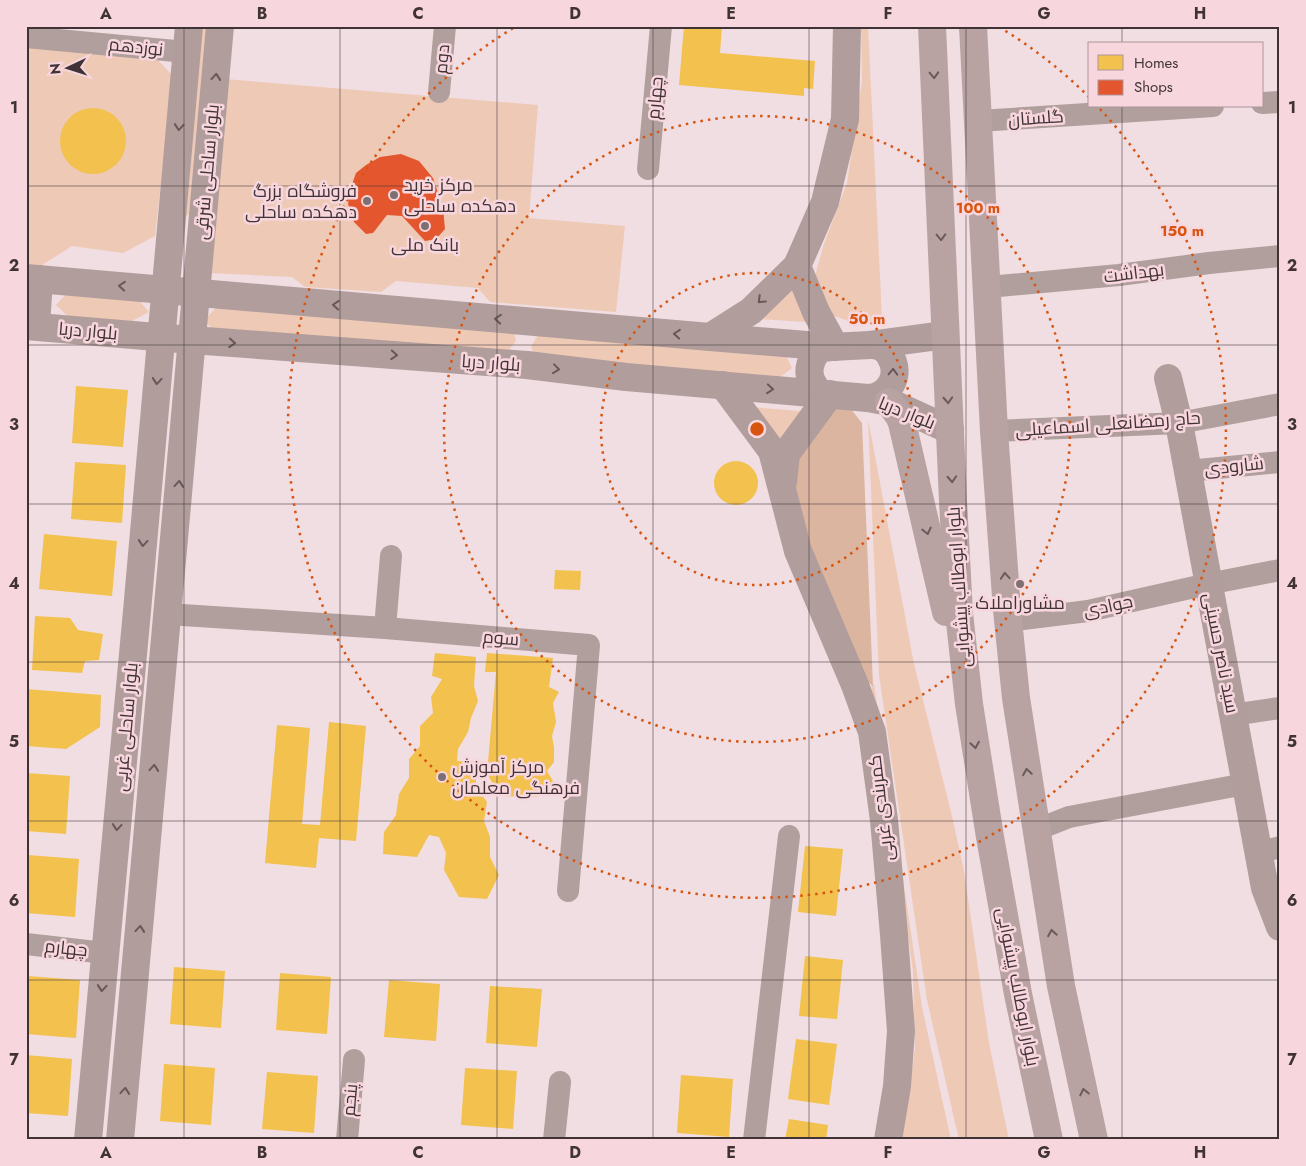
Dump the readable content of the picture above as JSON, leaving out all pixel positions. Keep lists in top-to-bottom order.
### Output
{
  "streets": {
    "highway": ["بلوار ابوطالب پیشوایی"],
    "street": [
      "نوزدهم",
      "دوم",
      "چهارم",
      "گلستان",
      "بلوار ساحلی شرقی",
      "بهداشت",
      "بلوار دریا",
      "حاج رمضانعلی اسماعیلی",
      "شارودی",
      "جوادی",
      "سوم",
      "سید ناصر حسینی",
      "بلوار ساحلی غربی",
      "کمربندی غربی",
      "پنجم"
    ]
  },
  "crossings": [
    ["نوزدهم", "بلوار ساحلی شرقی"],
    ["چهارم", "بلوار ساحلی غربی"],
    ["بلوار ساحلی شرقی", "بلوار دریا"],
    ["بلوار ساحلی شرقی", "بلوار ساحلی غربی"],
    ["بلوار دریا", "بلوار ابوطالب پیشوایی"],
    ["بلوار دریا", "بلوار ساحلی غربی"],
    ["بلوار دریا", "کمربندی غربی"],
    ["حاج رمضانعلی اسماعیلی", "سید ناصر حسینی"],
    ["شارودی", "سید ناصر حسینی"],
    ["جوادی", "سید ناصر حسینی"],
    ["سوم", "بلوار ساحلی غربی"]
  ],
  "places": [
    "مرکز خرید دهکده ساحلی",
    "فروشگاه بزرگ دهکده ساحلی",
    "بانک ملی",
    "مشاوراملاک",
    "مرکز آموزش فرهنگی معلمان"
  ],
  "legend": ["Homes", "Shops"],
  "north": "left",
  "grid": {
    "columns": [
      "A",
      "B",
      "C",
      "D",
      "E",
      "F",
      "G",
      "H"
    ],
    "rows": [
      "1",
      "2",
      "3",
      "4",
      "5",
      "6",
      "7"
    ]
  },
  "rings": ["100 m", "150 m", "50 m"]
}
